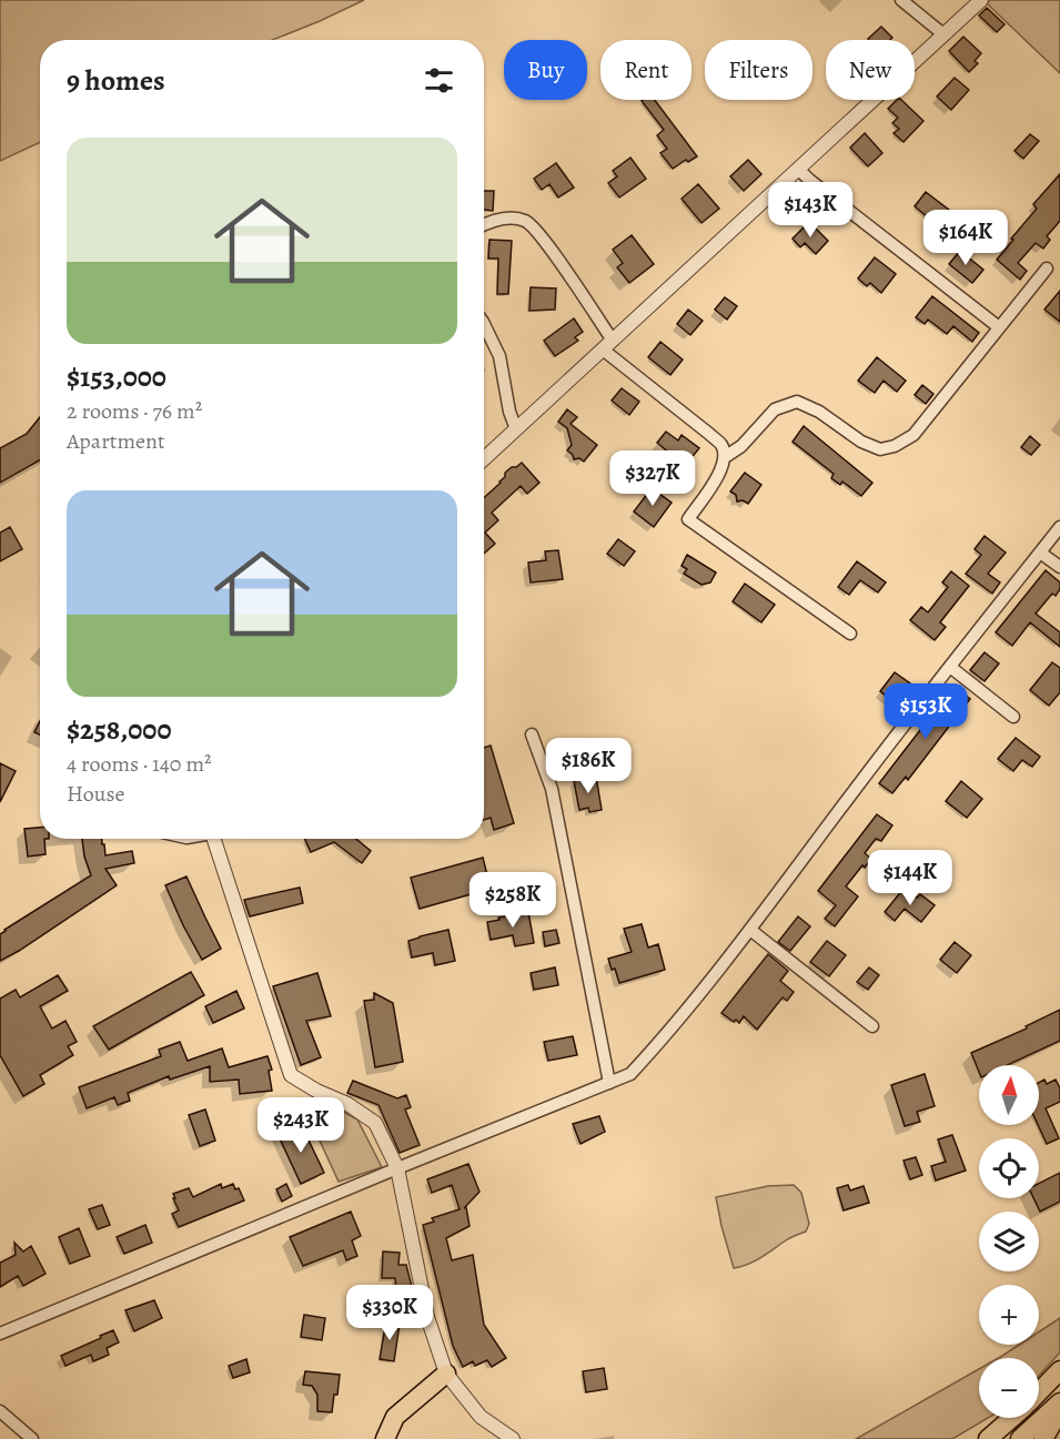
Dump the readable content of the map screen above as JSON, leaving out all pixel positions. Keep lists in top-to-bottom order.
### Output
{
  "north": "top",
  "page": {
    "chip": [
      "Buy",
      "Rent",
      "Filters",
      "New"
    ],
    "heading": "9 homes",
    "list": [
      {
        "name": "$153,000",
        "note": "2 rooms · 76 m² · Apartment"
      },
      {
        "name": "$258,000",
        "note": "4 rooms · 140 m² · House"
      }
    ],
    "price": [
      "$143K",
      "$164K",
      "$327K",
      "$153K",
      "$186K",
      "$144K",
      "$258K",
      "$243K",
      "$330K"
    ],
    "map_buttons": ["+", "−"]
  }
}
